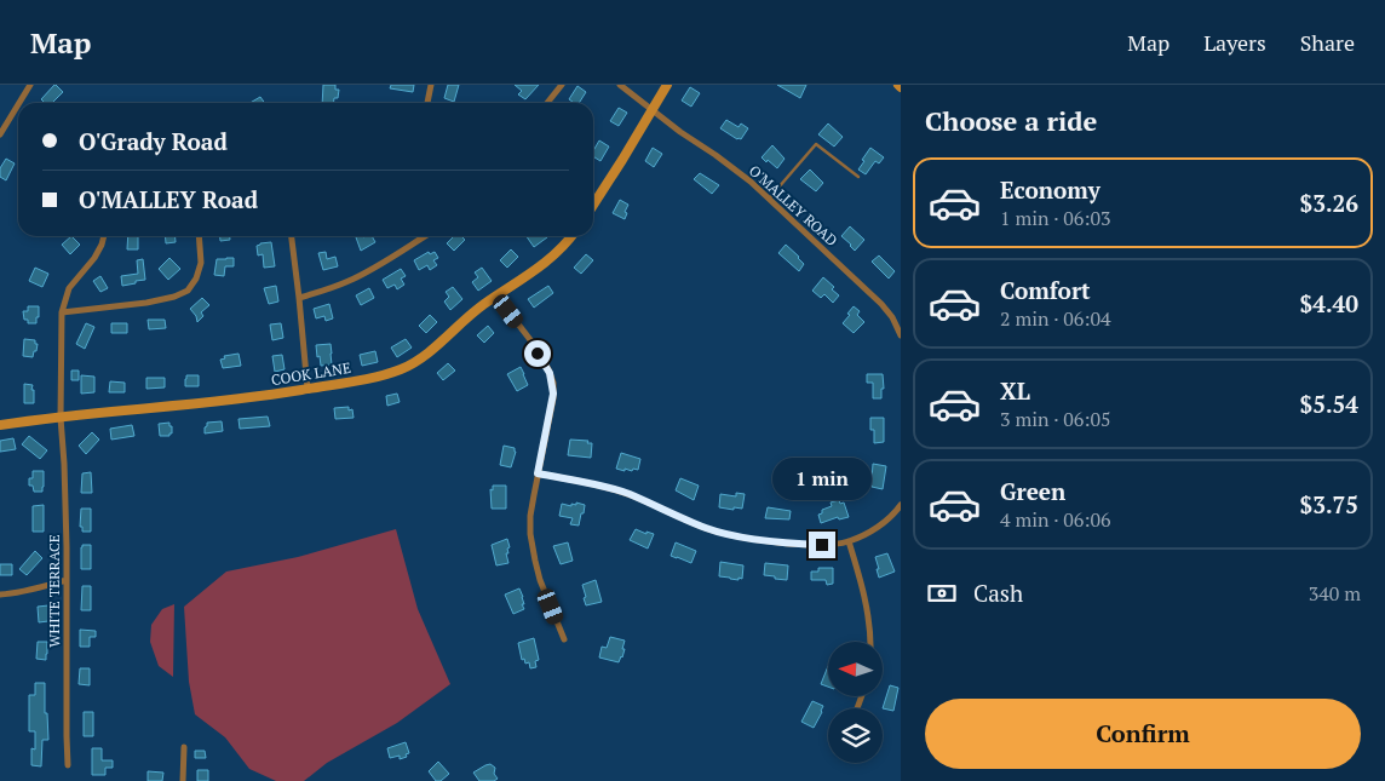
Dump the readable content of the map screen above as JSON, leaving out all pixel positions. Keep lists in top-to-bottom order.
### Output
{
  "streets": {
    "street": ["O'MALLEY ROAD", "COOK LANE", "WHITE TERRACE"]
  },
  "crossings": [
    ["COOK LANE", "WHITE TERRACE"]
  ],
  "north": "left",
  "page": {
    "header": "Map",
    "nav": ["Map", "Layers", "Share"],
    "heading": "Choose a ride",
    "banner": ["O'Grady Road", "O'MALLEY Road"],
    "list": [
      {
        "name": "Economy",
        "note": "1 min · 06:03",
        "value": "$3.26"
      },
      {
        "name": "Comfort",
        "note": "2 min · 06:04",
        "value": "$4.40"
      },
      {
        "name": "XL",
        "note": "3 min · 06:05",
        "value": "$5.54"
      },
      {
        "name": "Green",
        "note": "4 min · 06:06",
        "value": "$3.75"
      }
    ],
    "bubble": "1 min",
    "pay": ["Cash", "340 m"],
    "buttons": "Confirm"
  }
}
